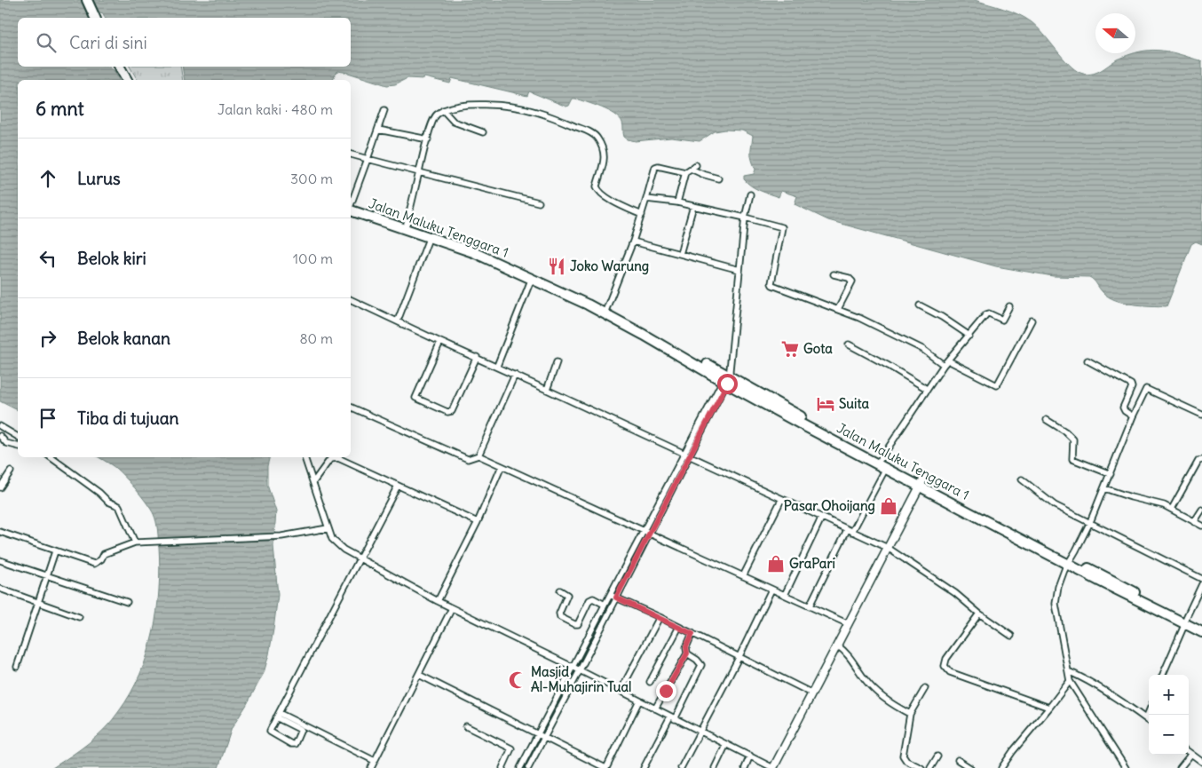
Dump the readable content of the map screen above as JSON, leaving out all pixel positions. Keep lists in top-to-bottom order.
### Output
{
  "streets": {
    "highway": ["Jalan Maluku Tenggara 1"]
  },
  "places": {
    "restaurant": ["Joko Warung"],
    "supermarket": ["Gota"],
    "hotel": ["Suita"],
    "shop": ["Pasar Ohoijang", "GraPari"],
    "mosque": ["Masjid Al-Muhajirin Tual"]
  },
  "north": "left",
  "page": {
    "search": "Cari di sini",
    "heading": ["6 mnt", "Jalan kaki · 480 m"],
    "list": [
      ["Lurus", "300 m"],
      ["Belok kiri", "100 m"],
      ["Belok kanan", "80 m"],
      "Tiba di tujuan"
    ],
    "map_buttons": ["+", "−"]
  }
}
